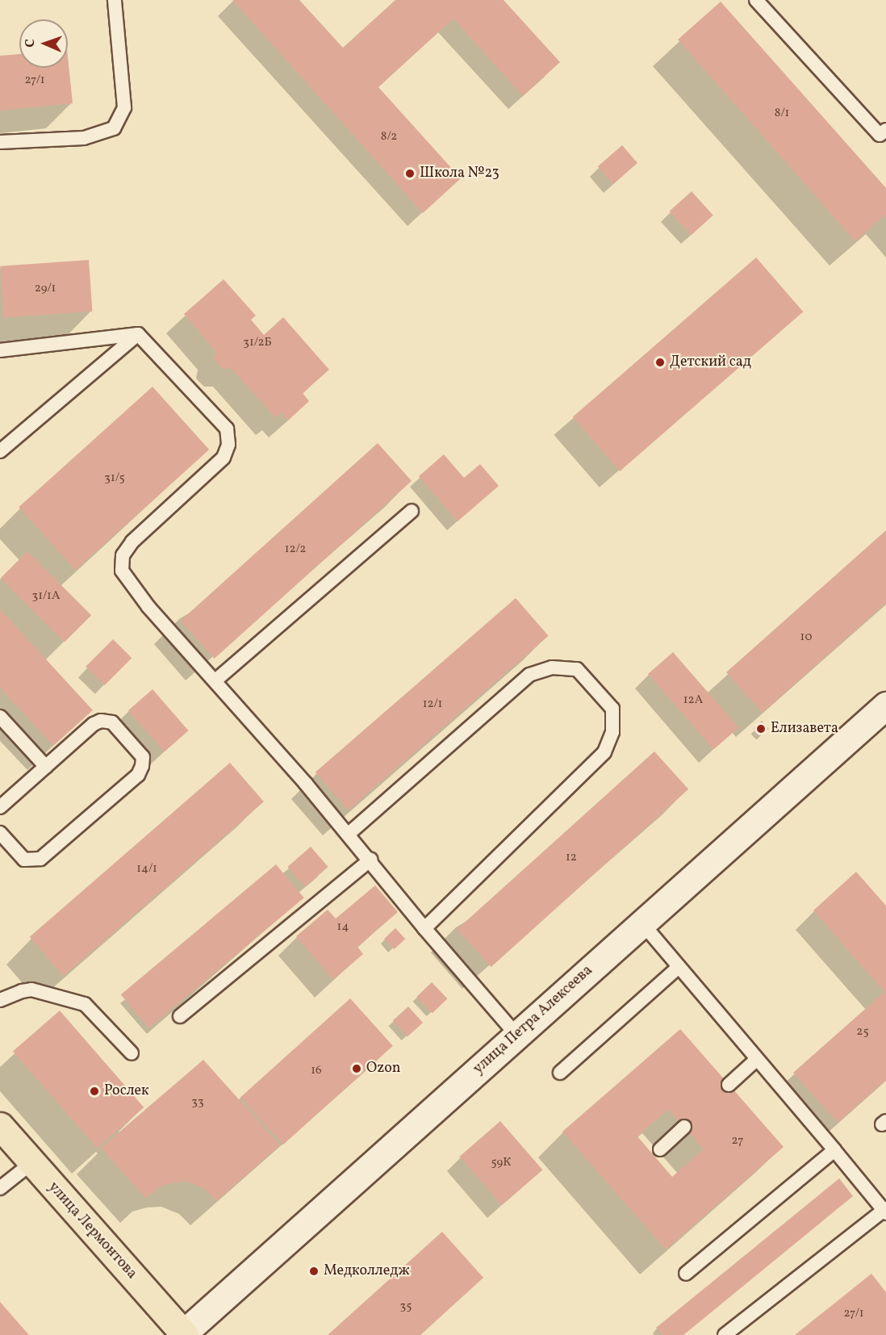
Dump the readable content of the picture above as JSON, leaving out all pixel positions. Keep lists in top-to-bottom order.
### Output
{
  "streets": {
    "main road": ["улица Петра Алексеева", "улица Лермонтова"]
  },
  "crossings": [
    ["улица Петра Алексеева", "улица Лермонтова"]
  ],
  "places": [
    "Школа №23",
    "Детский сад",
    "Елизавета",
    "Ozon",
    "Рослек",
    "Медколледж"
  ],
  "house_numbers": [
    "27/1",
    "8/1",
    "8/2",
    "29/1",
    "31/2Б",
    "31/5",
    "12/2",
    "31/1А",
    "10",
    "12А",
    "12/1",
    "12",
    "14/1",
    "14",
    "25",
    "16",
    "33",
    "27",
    "59К",
    "35",
    "27/1"
  ],
  "north": "left"
}
